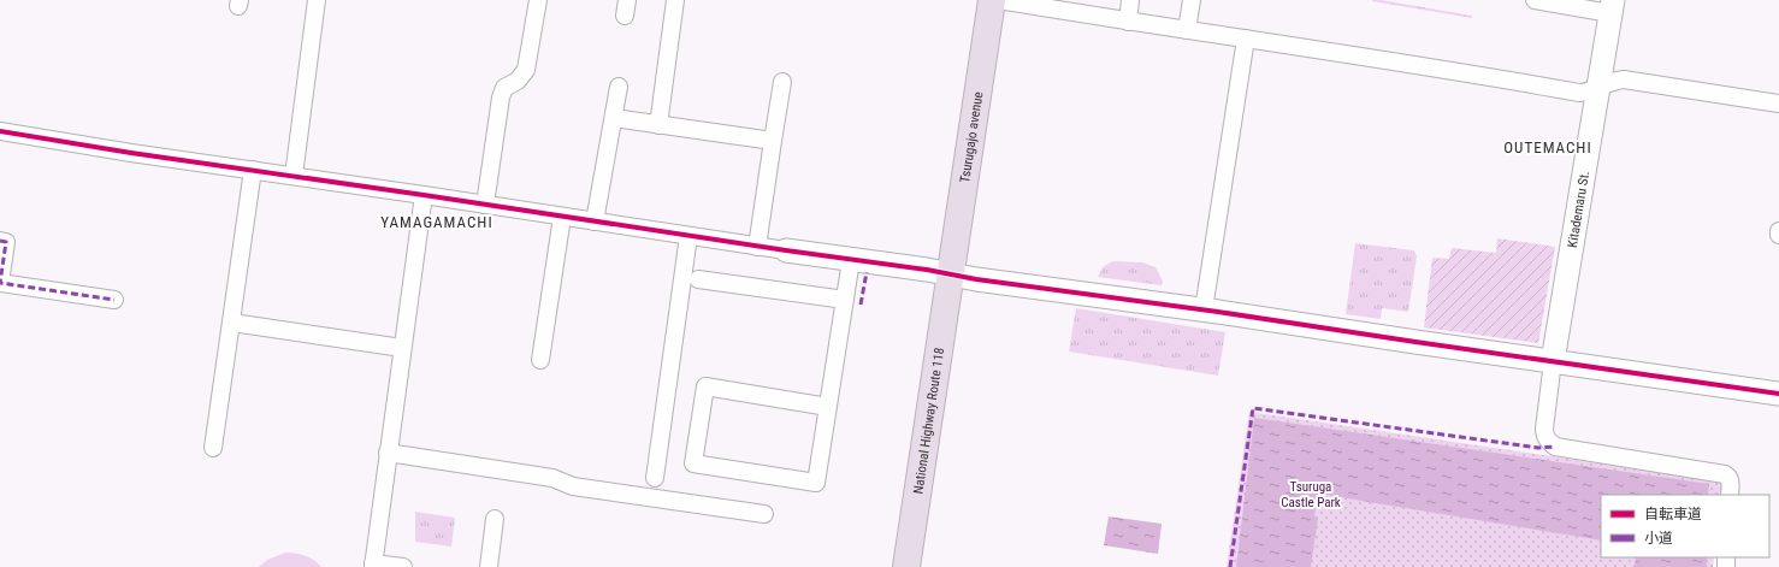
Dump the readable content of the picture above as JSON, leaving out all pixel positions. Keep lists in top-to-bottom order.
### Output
{
  "streets": {
    "highway": ["Tsurugajo avenue", "National Highway Route 118"],
    "street": ["Kitademaru St."]
  },
  "crossings": [
    ["Tsurugajo avenue", "National Highway Route 118"]
  ],
  "districts": ["OUTEMACHI", "YAMAGAMACHI"],
  "parks": ["Tsuruga Castle Park"],
  "legend": ["自転車道", "小道"]
}
